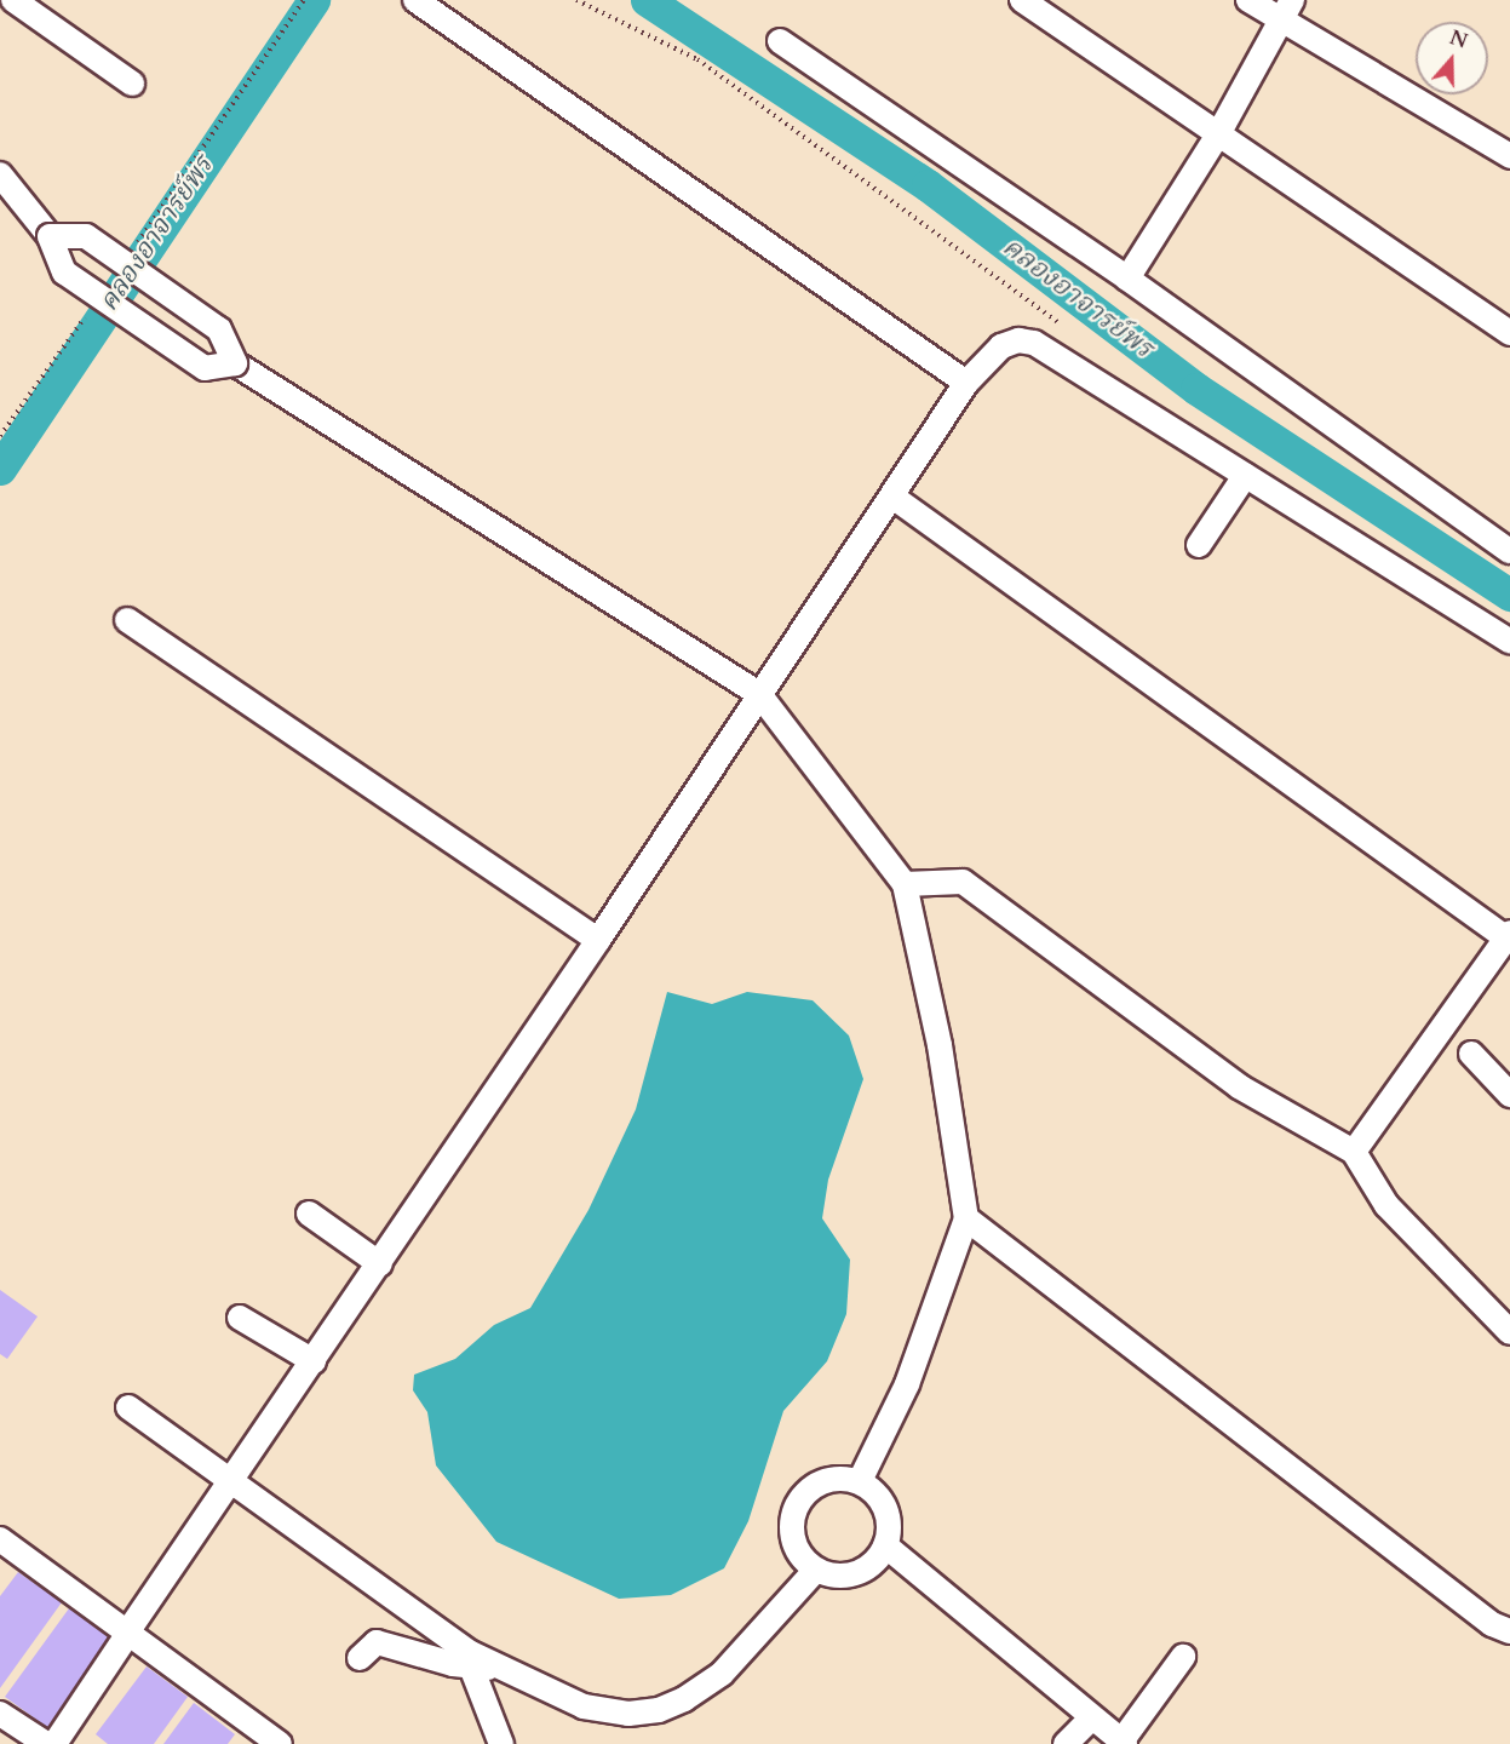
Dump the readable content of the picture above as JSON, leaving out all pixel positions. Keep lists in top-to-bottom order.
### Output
{
  "water": ["คลองอาจารย์พร"],
  "north": "top"
}
